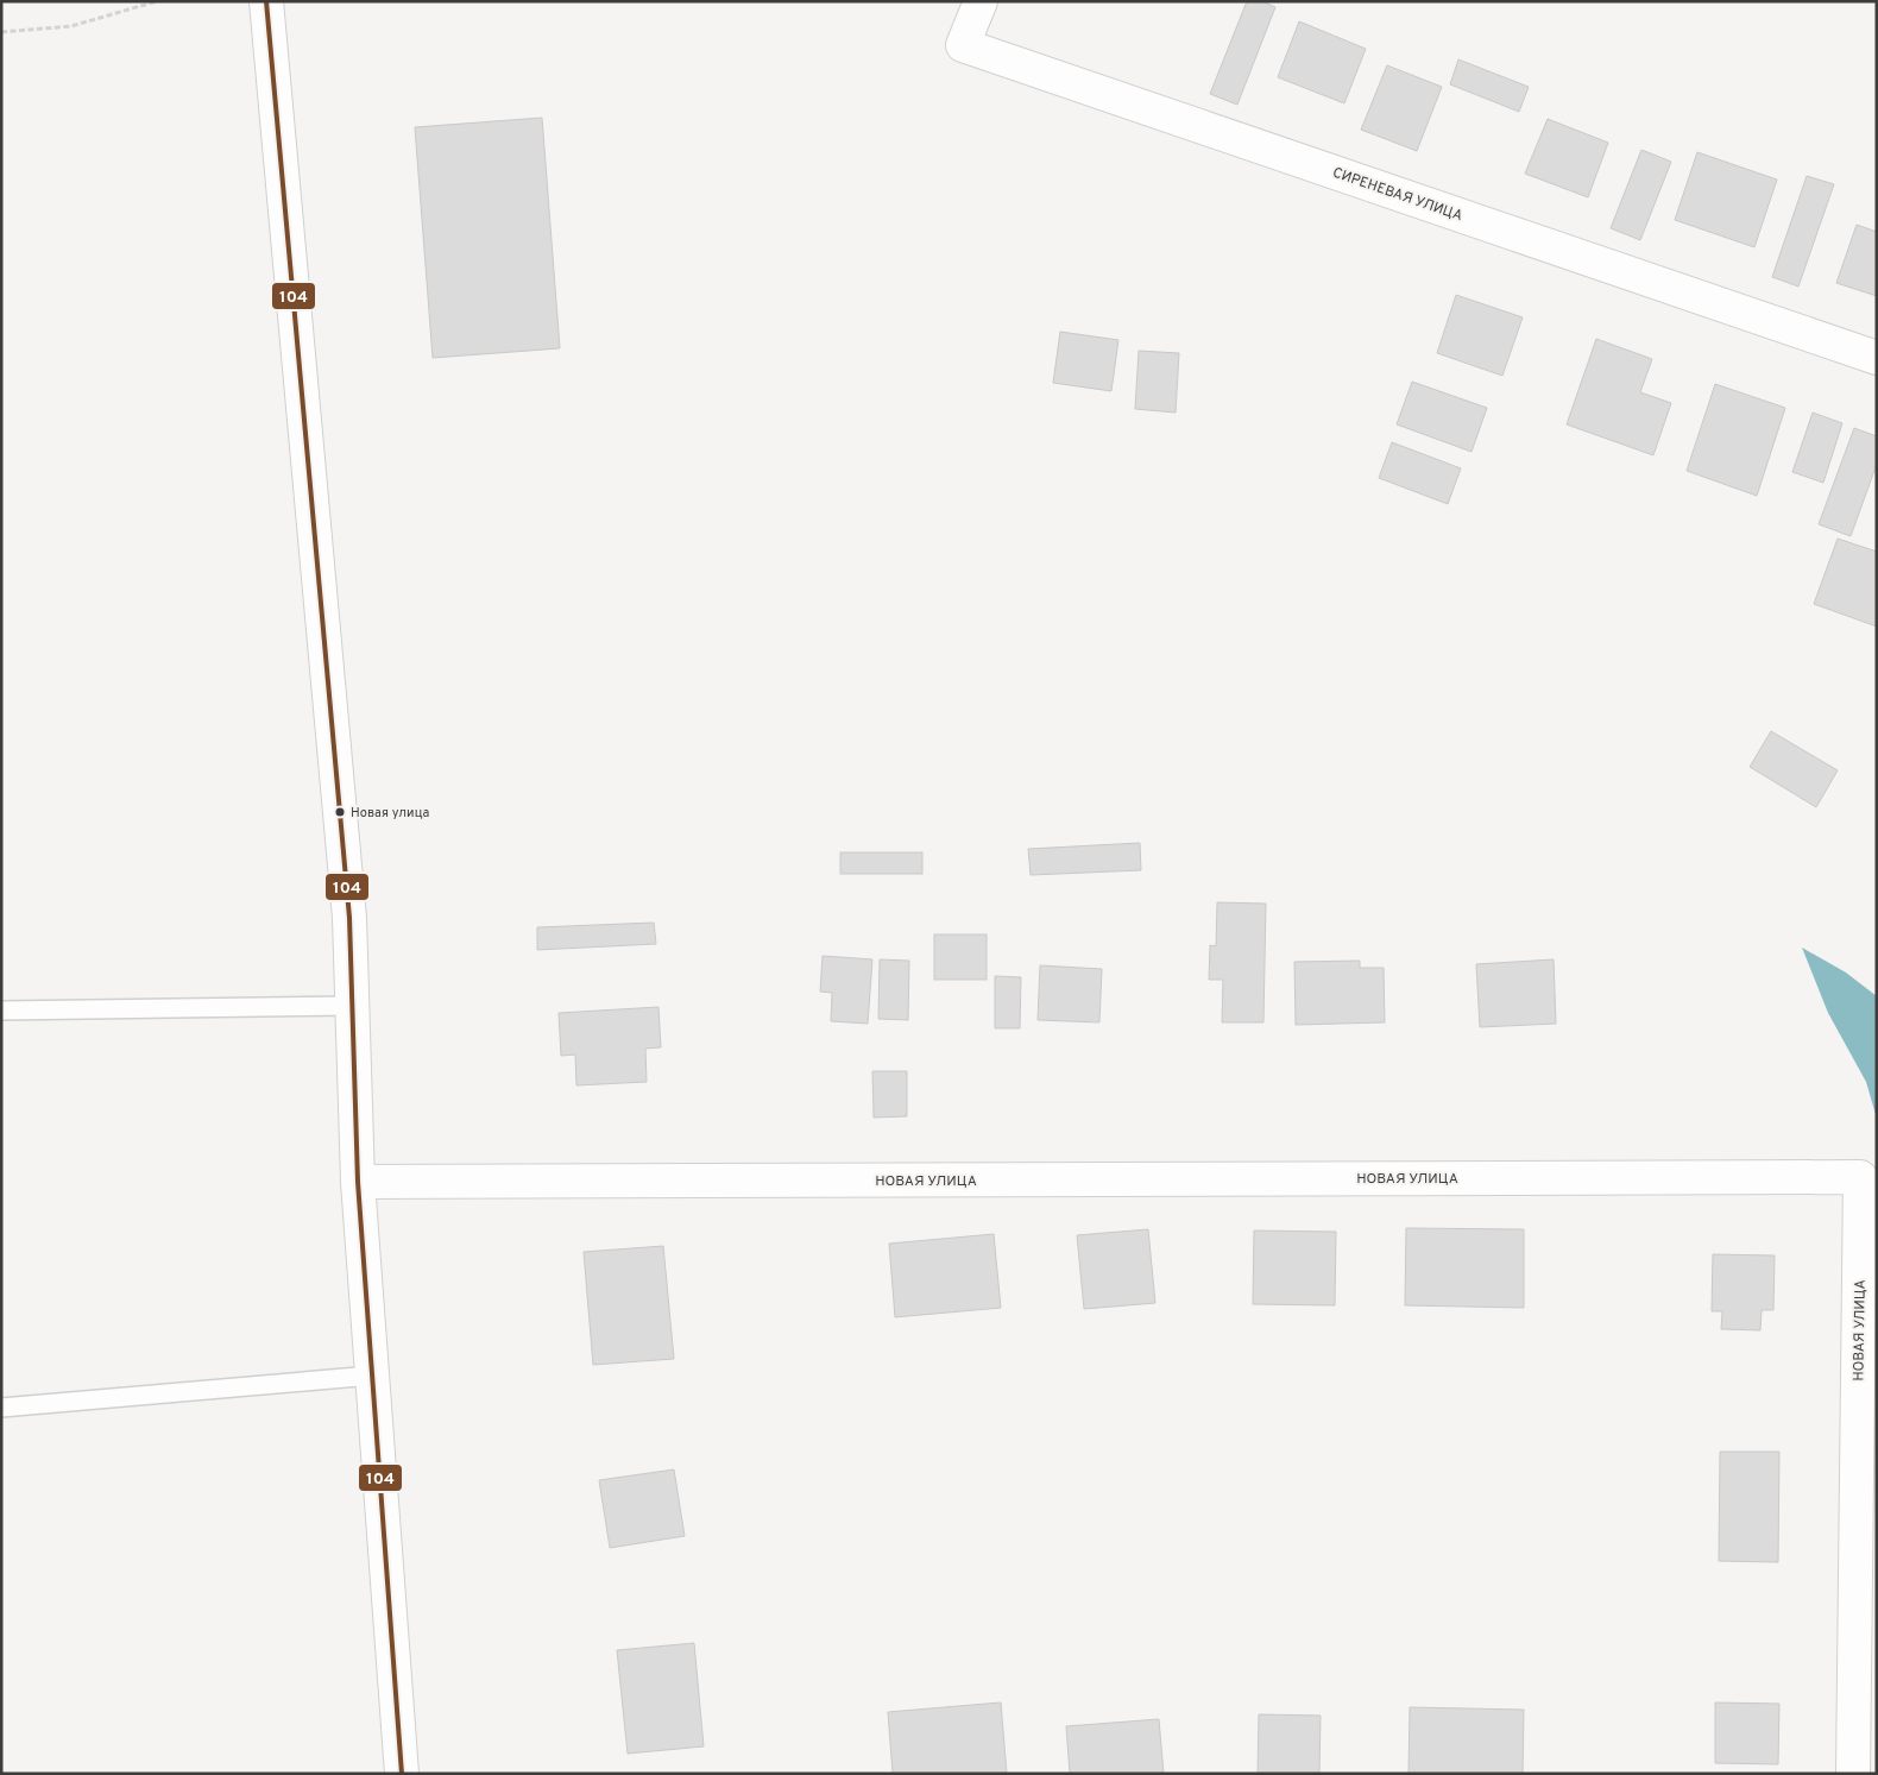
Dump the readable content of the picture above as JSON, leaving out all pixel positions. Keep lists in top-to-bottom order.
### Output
{
  "streets": {
    "street": ["СИРЕНЕВАЯ УЛИЦА", "НОВАЯ УЛИЦА"]
  },
  "places": ["Новая улица"],
  "lines": ["transit line 104"]
}
